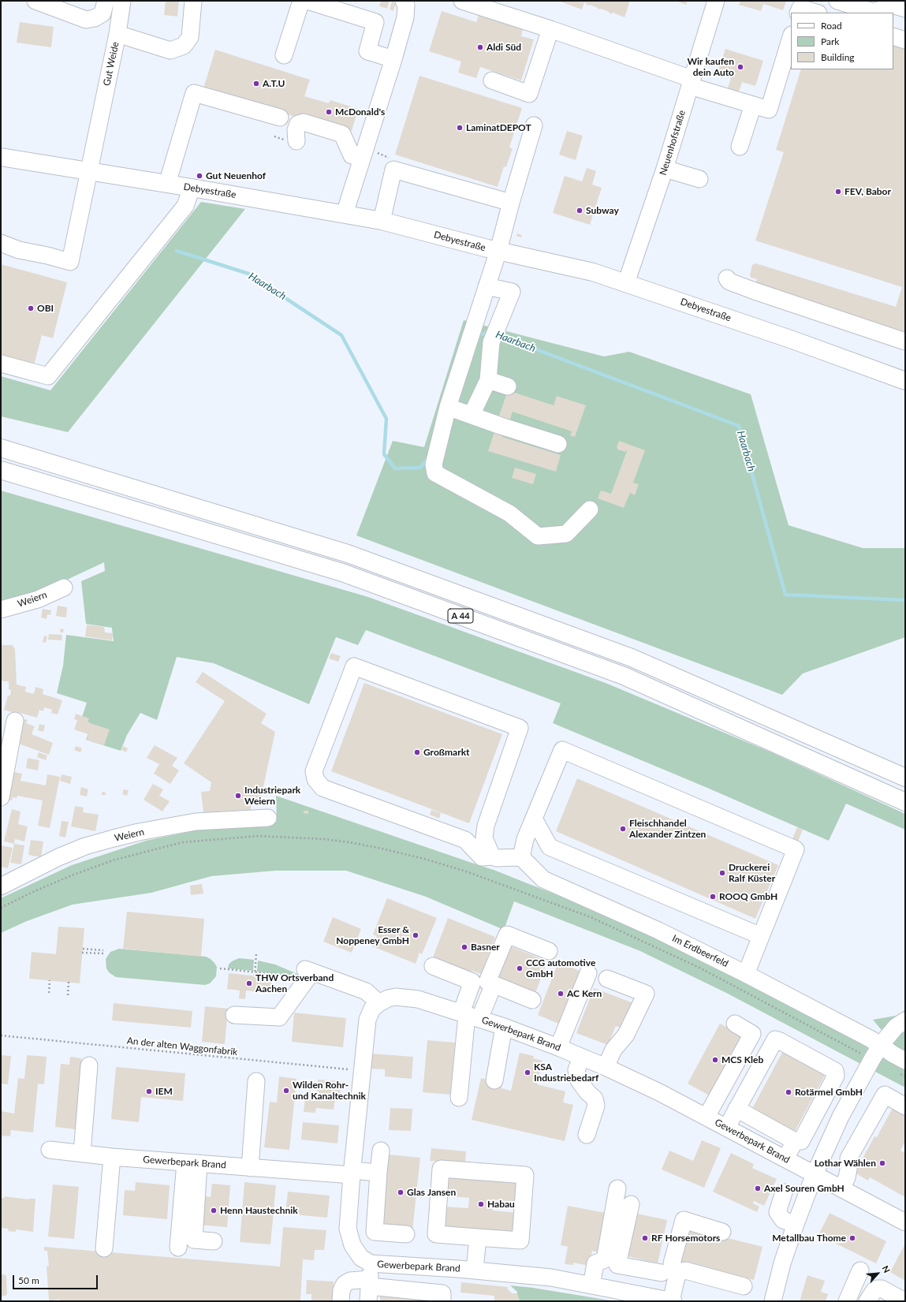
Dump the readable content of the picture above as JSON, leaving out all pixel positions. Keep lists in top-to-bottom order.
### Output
{
  "streets": {
    "main road": ["Debyestraße", "A 44"],
    "street": [
      "Gut Weide",
      "Neuenhofstraße",
      "Weiern",
      "Im Erdbeerfeld",
      "Gewerbepark Brand"
    ],
    "path": ["An der alten Waggonfabrik"]
  },
  "crossings": [
    ["Gut Weide", "Debyestraße"],
    ["Neuenhofstraße", "Debyestraße"],
    ["Gewerbepark Brand", "An der alten Waggonfabrik"]
  ],
  "water": ["Haarbach"],
  "places": [
    "Aldi Süd",
    "Wir kaufen dein Auto",
    "A.T.U",
    "McDonald's",
    "LaminatDEPOT",
    "Gut Neuenhof",
    "FEV, Babor",
    "Subway",
    "OBI",
    "Großmarkt",
    "Industriepark Weiern",
    "Fleischhandel Alexander Zintzen",
    "Druckerei Ralf Küster",
    "ROOQ GmbH",
    "Esser & Noppeney GmbH",
    "Basner",
    "CCG automotive GmbH",
    "THW Ortsverband Aachen",
    "AC Kern",
    "MCS Kleb",
    "KSA Industriebedarf",
    "Wilden Rohr- und Kanaltechnik",
    "IEM",
    "Rotärmel GmbH",
    "Lothar Wählen",
    "Axel Souren GmbH",
    "Glas Jansen",
    "Habau",
    "Henn Haustechnik",
    "RF Horsemotors",
    "Metallbau Thome"
  ],
  "legend": ["Road", "Park", "Building"],
  "scale_bar": "50 m",
  "north": "top right"
}
